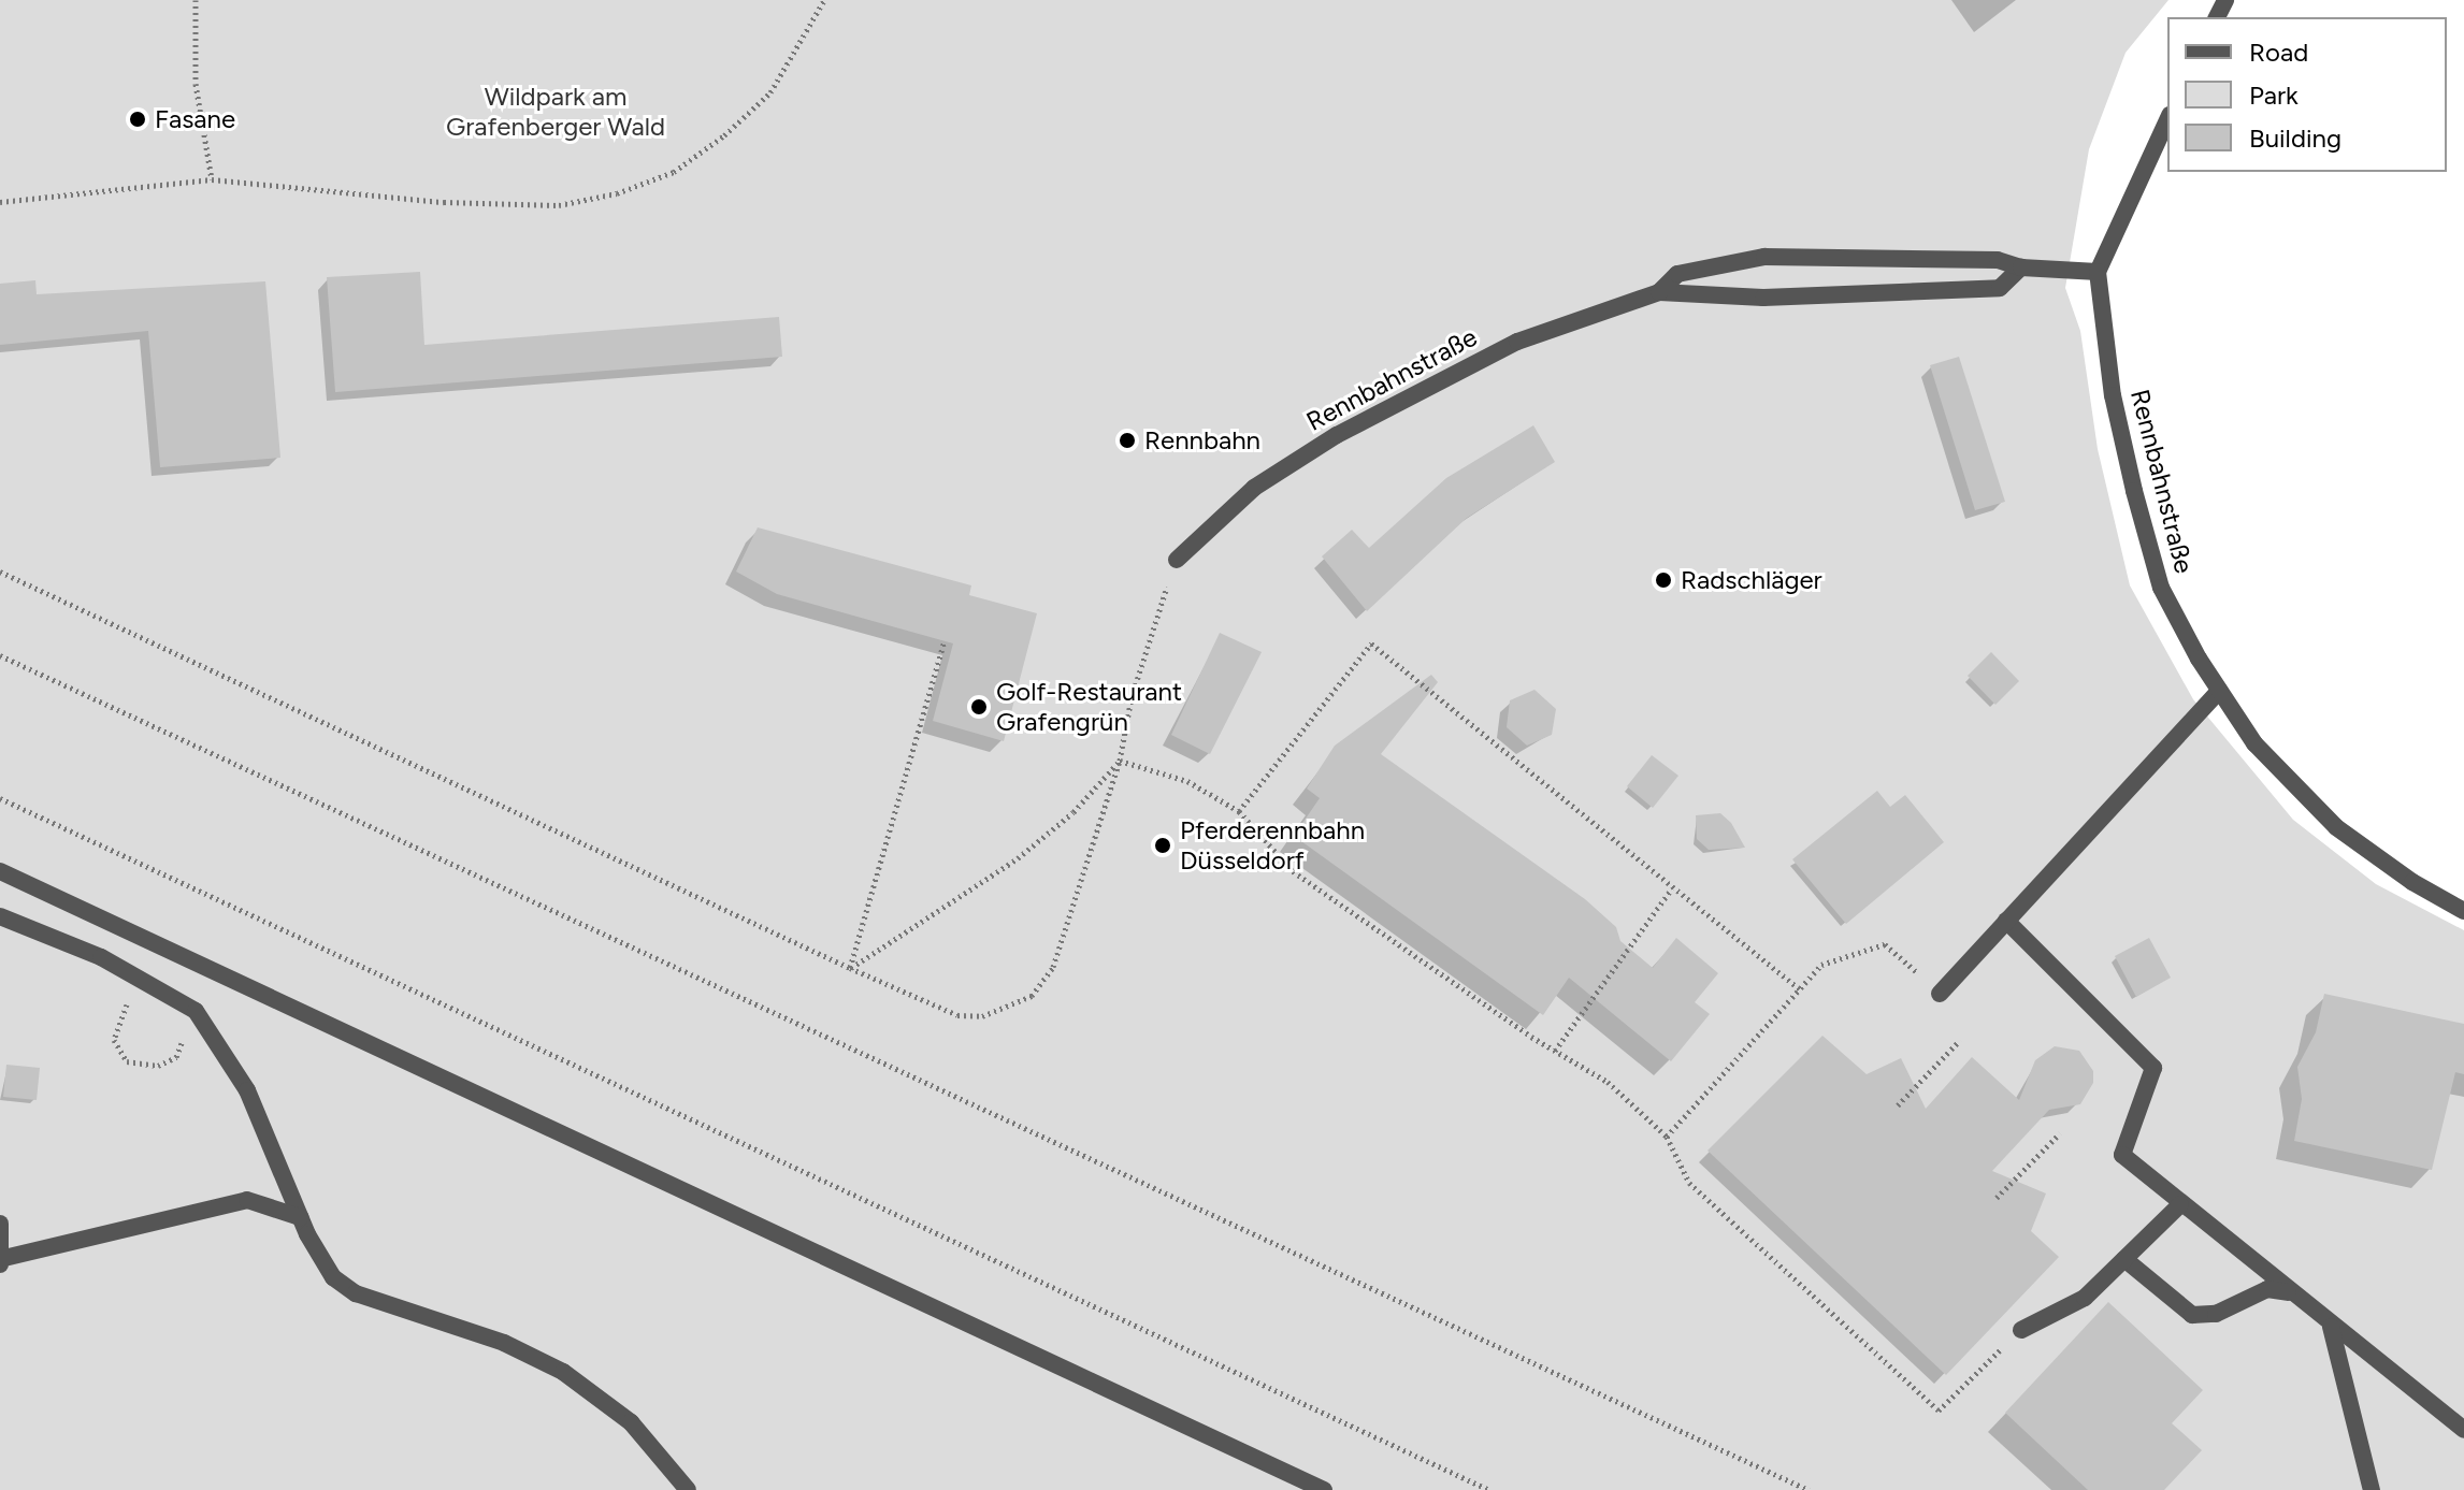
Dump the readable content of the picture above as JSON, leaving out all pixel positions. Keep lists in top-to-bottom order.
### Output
{
  "streets": {
    "street": ["Rennbahnstraße"]
  },
  "parks": ["Wildpark am Grafenberger Wald"],
  "places": [
    "Fasane",
    "Rennbahn",
    "Radschläger",
    "Golf-Restaurant Grafengrün",
    "Pferderennbahn Düsseldorf"
  ],
  "legend": ["Road", "Park", "Building"]
}
